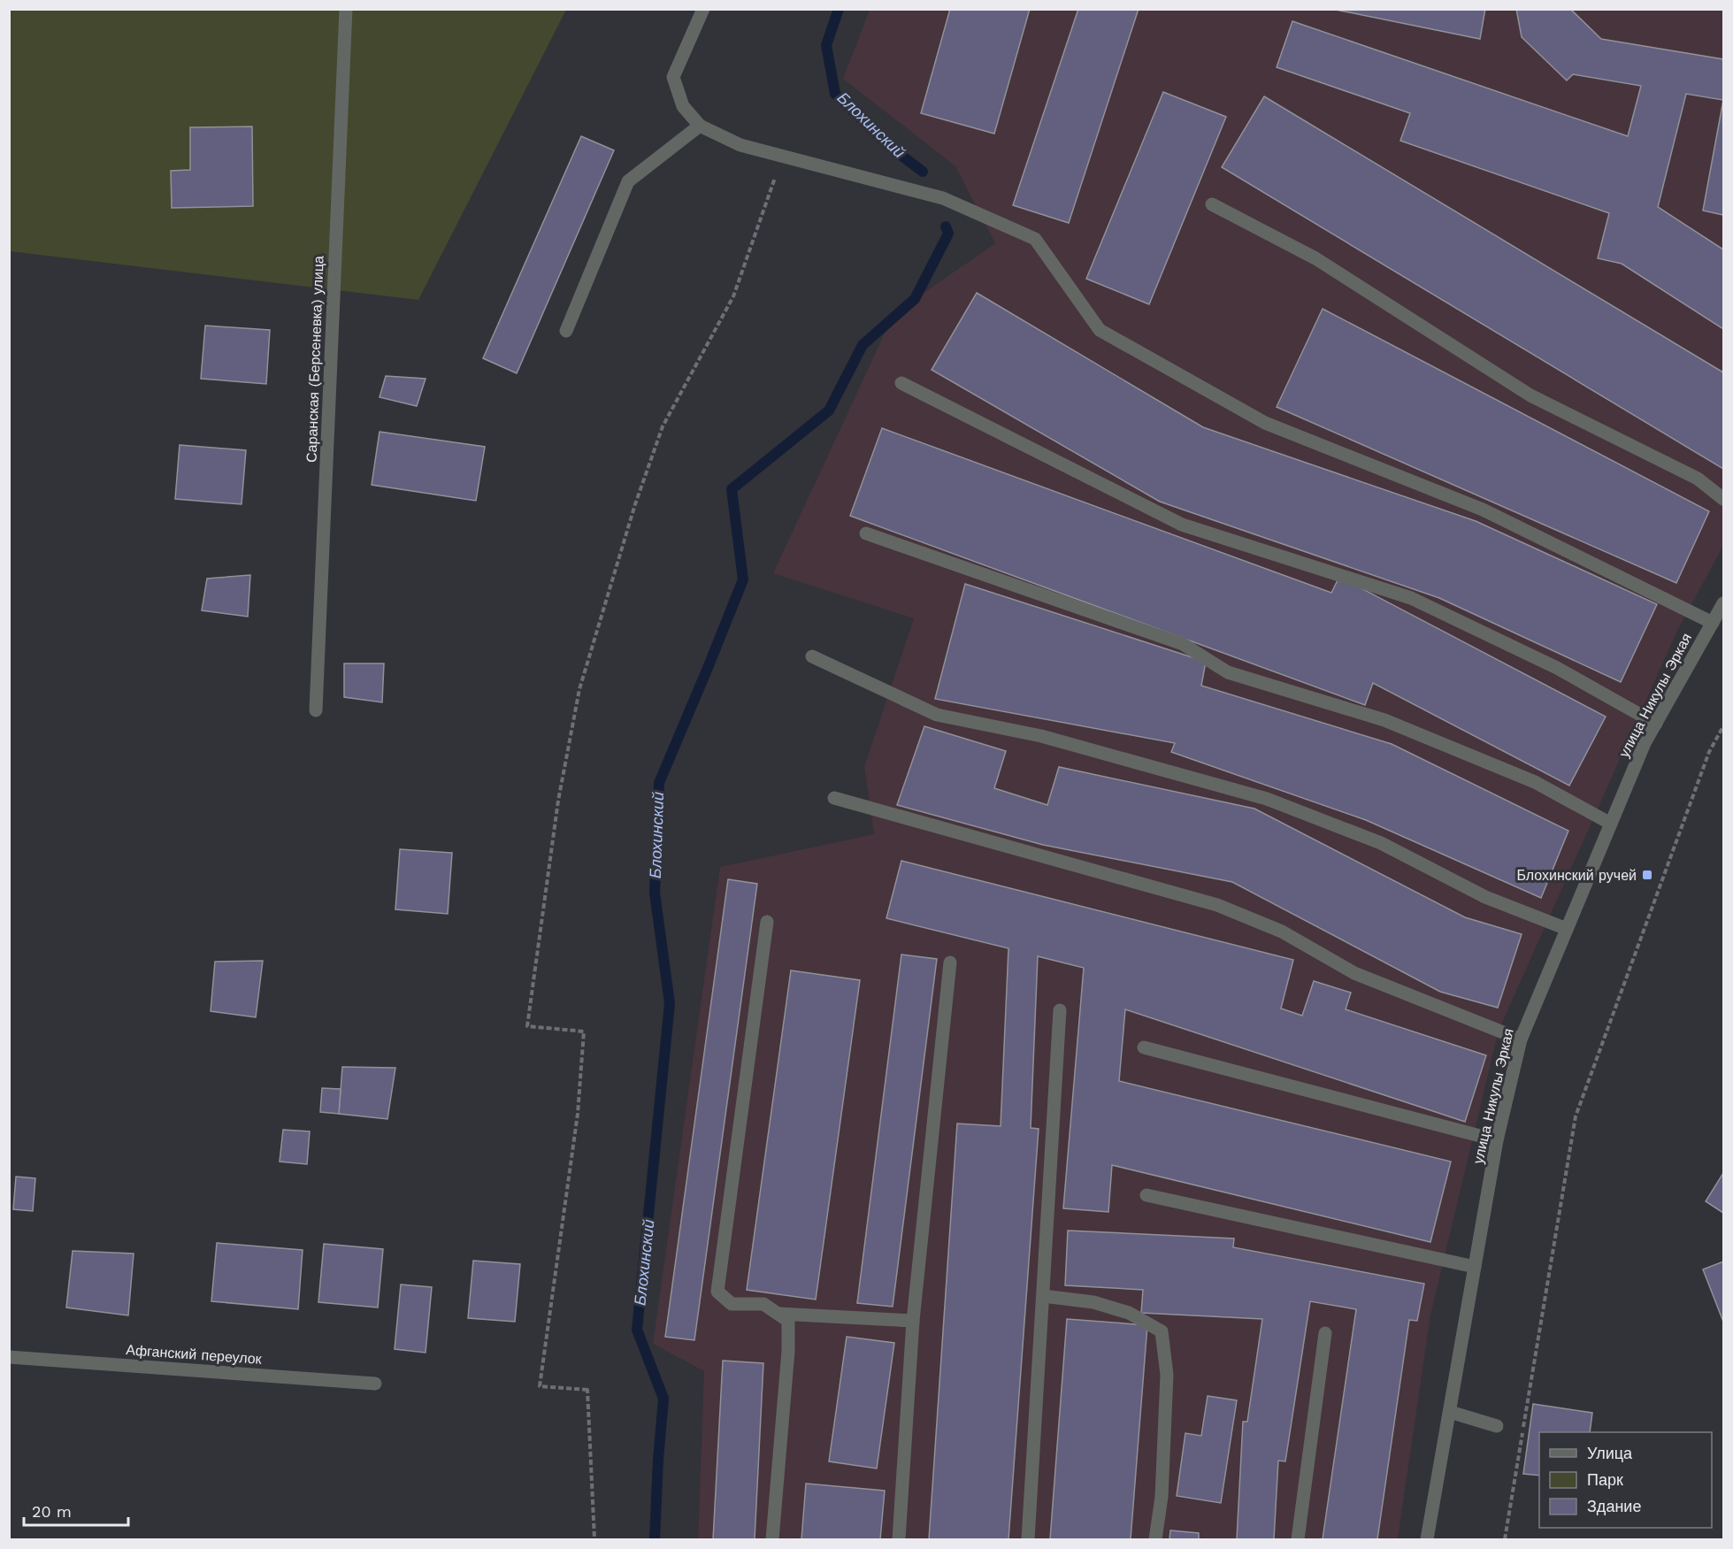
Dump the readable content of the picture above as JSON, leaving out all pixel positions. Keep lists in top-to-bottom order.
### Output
{
  "streets": {
    "street": ["Саранская (Берсеневка) улица", "улица Никулы Эркая", "Афганский переулок"]
  },
  "water": ["Блохинский"],
  "places": {
    "transit": ["Блохинский ручей"]
  },
  "legend": ["Улица", "Парк", "Здание"],
  "scale_bar": "20 m"
}
